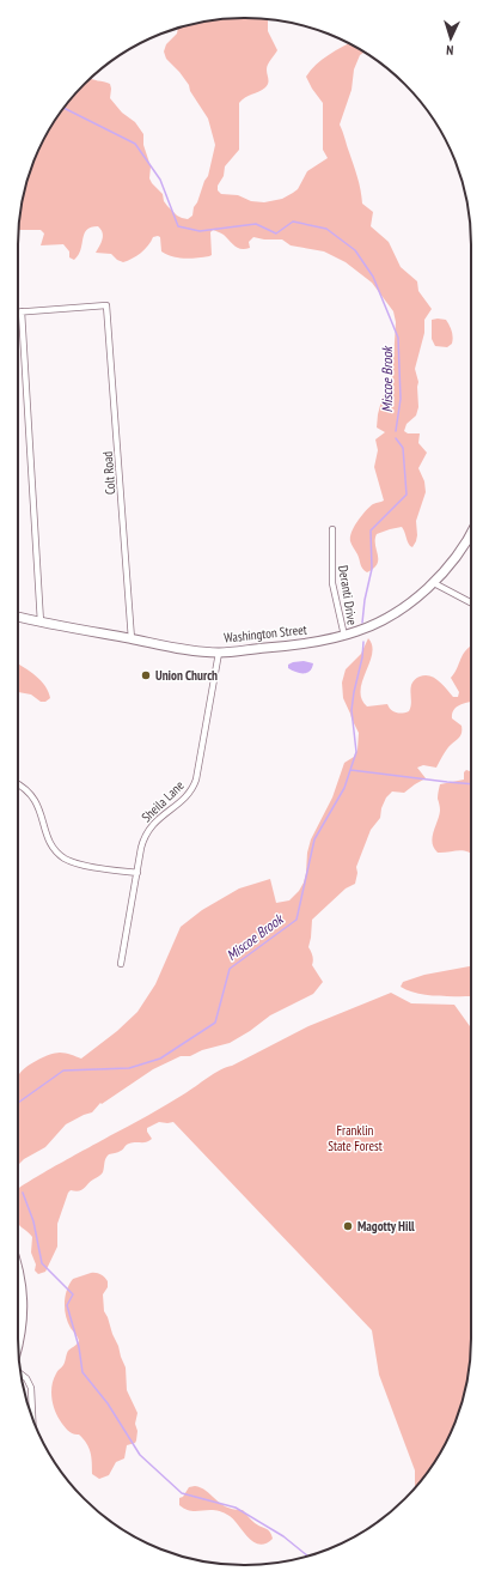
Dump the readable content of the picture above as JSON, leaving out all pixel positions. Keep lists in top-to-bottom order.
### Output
{
  "streets": {
    "main road": ["Washington Street"],
    "street": ["Colt Road", "Deranti Drive", "Sheila Lane"]
  },
  "crossings": [
    ["Colt Road", "Washington Street"],
    ["Deranti Drive", "Washington Street"],
    ["Washington Street", "Sheila Lane"]
  ],
  "water": ["Miscoe Brook"],
  "parks": ["Franklin State Forest"],
  "places": ["Union Church", "Magotty Hill"],
  "north": "bottom"
}
